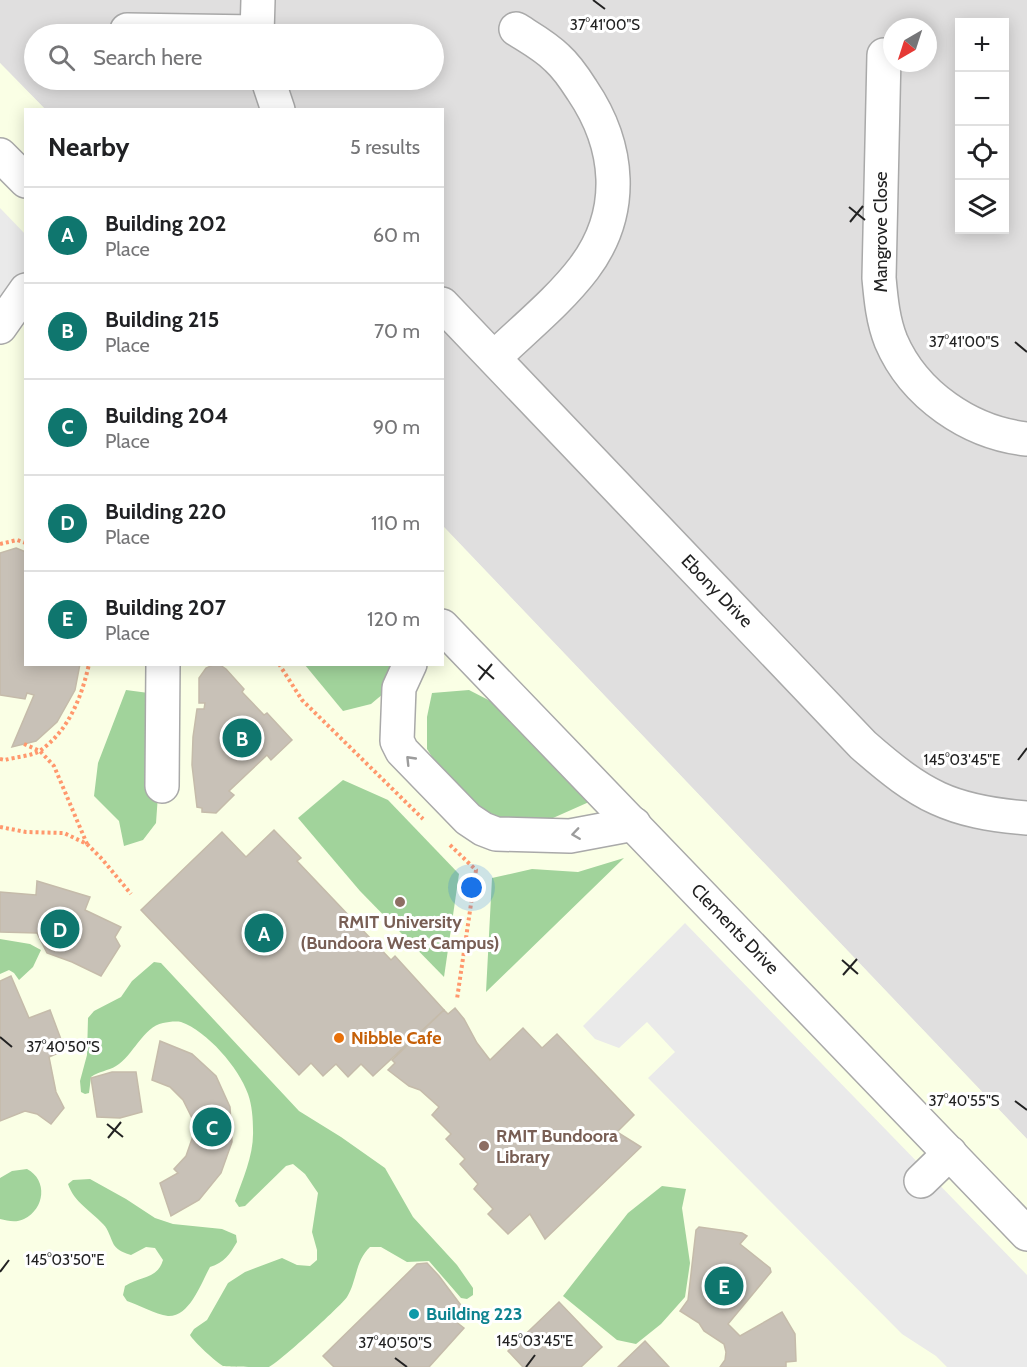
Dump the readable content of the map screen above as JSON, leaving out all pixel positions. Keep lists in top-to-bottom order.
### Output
{
  "streets": {
    "street": ["Mangrove Close", "Ebony Drive", "Clements Drive"]
  },
  "places": [
    "RMIT University (Bundoora West Campus)",
    "Nibble Cafe",
    "RMIT Bundoora Library",
    "Building 223"
  ],
  "north": "bottom left",
  "page": {
    "map_buttons": ["+", "−"],
    "search": "Search here",
    "heading": ["Nearby", "5 results"],
    "list": [
      {
        "mark": "A",
        "name": "Building 202",
        "note": "Place",
        "value": "60 m"
      },
      {
        "mark": "B",
        "name": "Building 215",
        "note": "Place",
        "value": "70 m"
      },
      {
        "mark": "C",
        "name": "Building 204",
        "note": "Place",
        "value": "90 m"
      },
      {
        "mark": "D",
        "name": "Building 220",
        "note": "Place",
        "value": "110 m"
      },
      {
        "mark": "E",
        "name": "Building 207",
        "note": "Place",
        "value": "120 m"
      }
    ],
    "pins": [
      "B",
      "D",
      "A",
      "C",
      "E"
    ]
  },
  "coordinates": [
    "37°41'00\"S",
    "145°03'45\"E",
    "37°40'50\"S",
    "37°40'55\"S",
    "145°03'50\"E"
  ]
}
